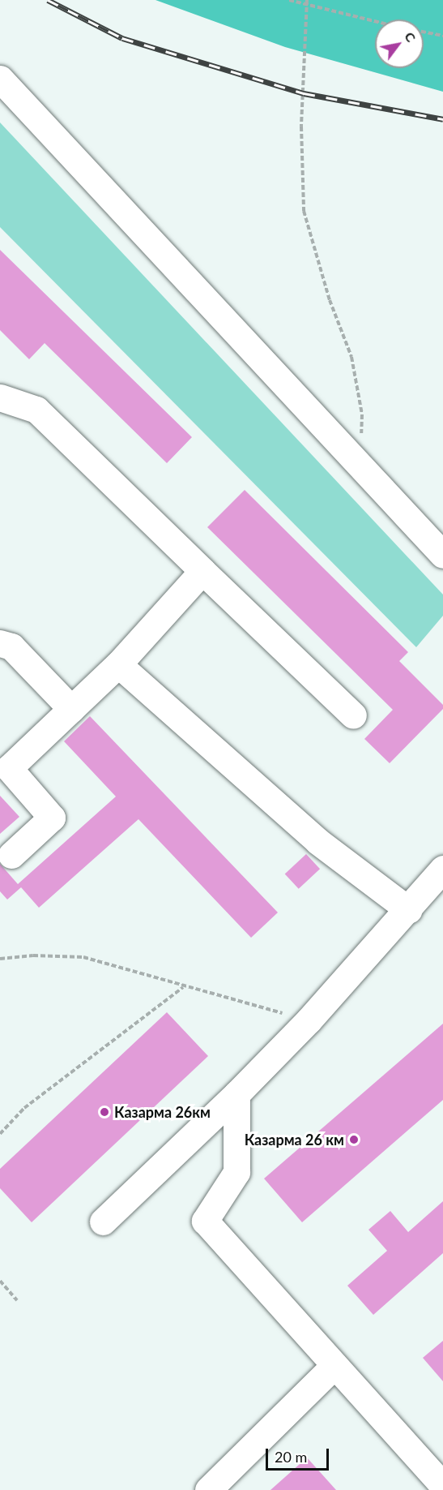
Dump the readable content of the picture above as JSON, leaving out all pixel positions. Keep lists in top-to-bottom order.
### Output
{
  "places": ["Казарма 26км", "Казарма 26 км"],
  "scale_bar": "20 m",
  "north": "top right"
}
